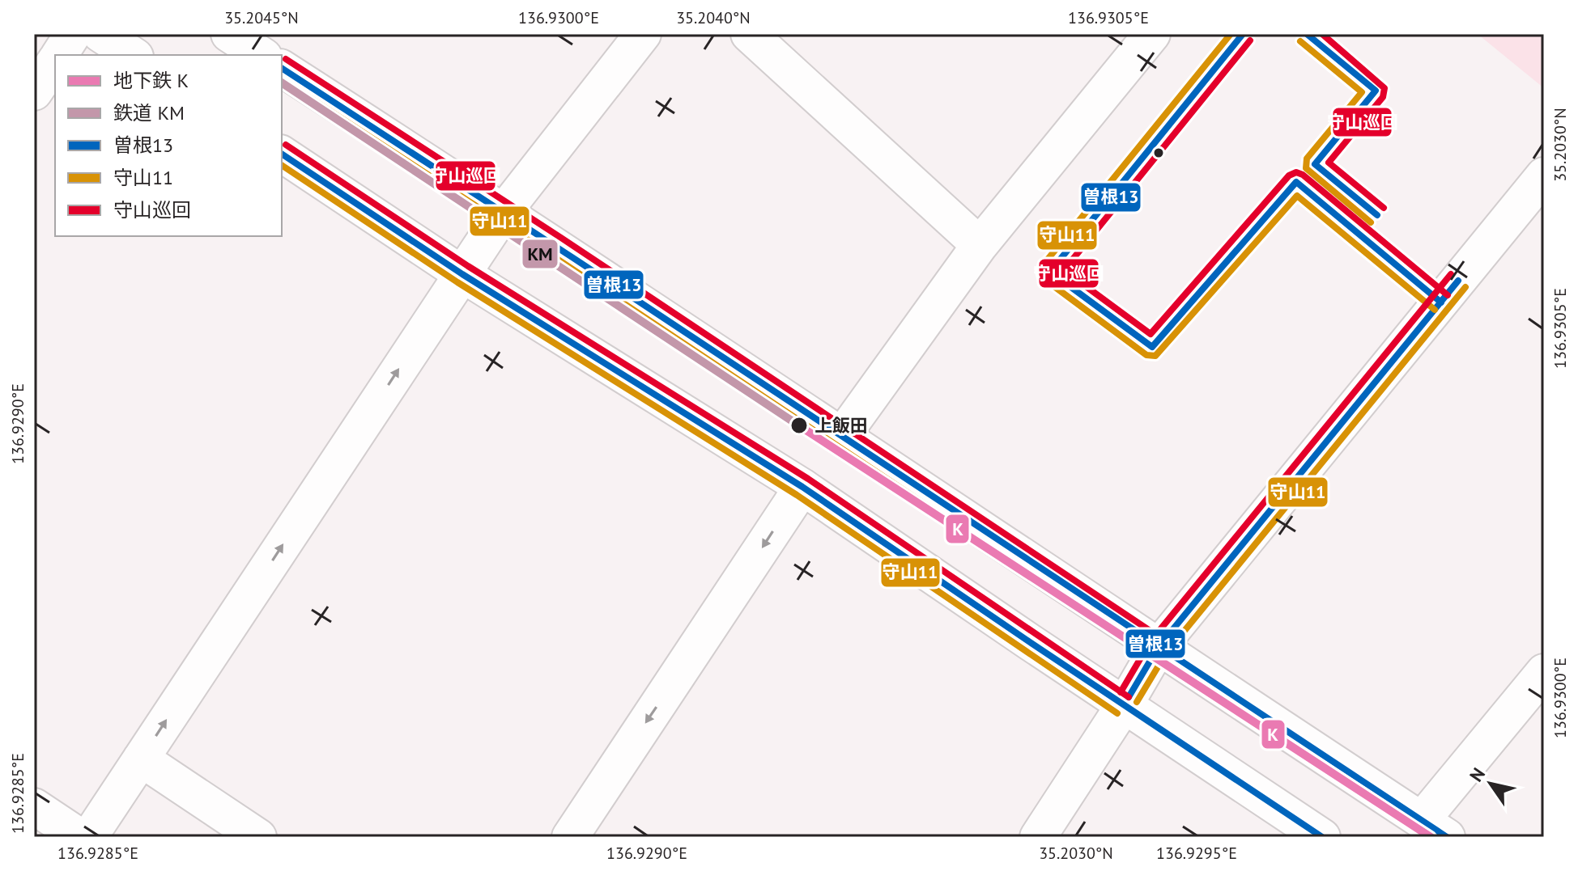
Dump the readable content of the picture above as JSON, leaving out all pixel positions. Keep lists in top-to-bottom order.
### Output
{
  "places": ["上飯田"],
  "lines": [
    "transit line 曽根13",
    "transit line 守山11",
    "transit line 守山巡回",
    "rail line KM",
    "metro line K"
  ],
  "legend": [
    "地下鉄 K",
    "鉄道 KM",
    "曽根13",
    "守山11",
    "守山巡回"
  ],
  "north": "top left",
  "coordinates": [
    "35.2045°N",
    "136.9300°E",
    "35.2040°N",
    "136.9305°E",
    "35.2030°N",
    "136.9290°E",
    "136.9285°E",
    "136.9295°E"
  ]
}
